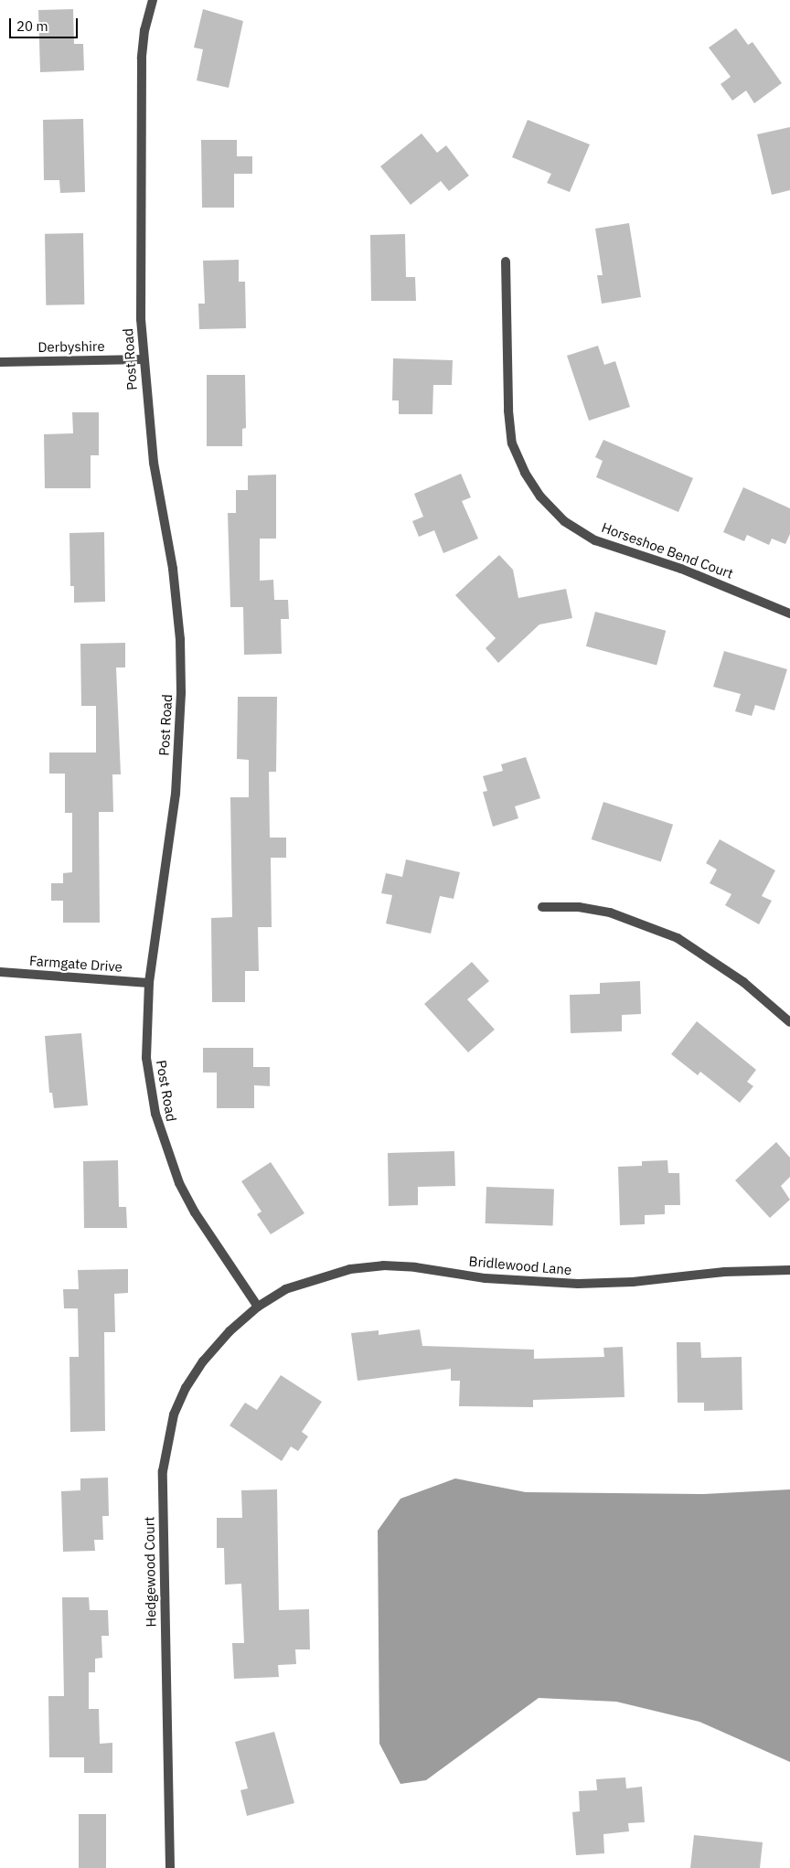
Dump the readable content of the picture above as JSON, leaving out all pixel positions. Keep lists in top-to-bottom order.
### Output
{
  "streets": {
    "street": [
      "Derbyshire",
      "Post Road",
      "Horseshoe Bend Court",
      "Farmgate Drive",
      "Bridlewood Lane",
      "Hedgewood Court"
    ]
  },
  "crossings": [
    ["Derbyshire", "Post Road"],
    ["Post Road", "Farmgate Drive"],
    ["Post Road", "Bridlewood Lane"],
    ["Post Road", "Hedgewood Court"],
    ["Bridlewood Lane", "Hedgewood Court"]
  ],
  "scale_bar": "20 m"
}
